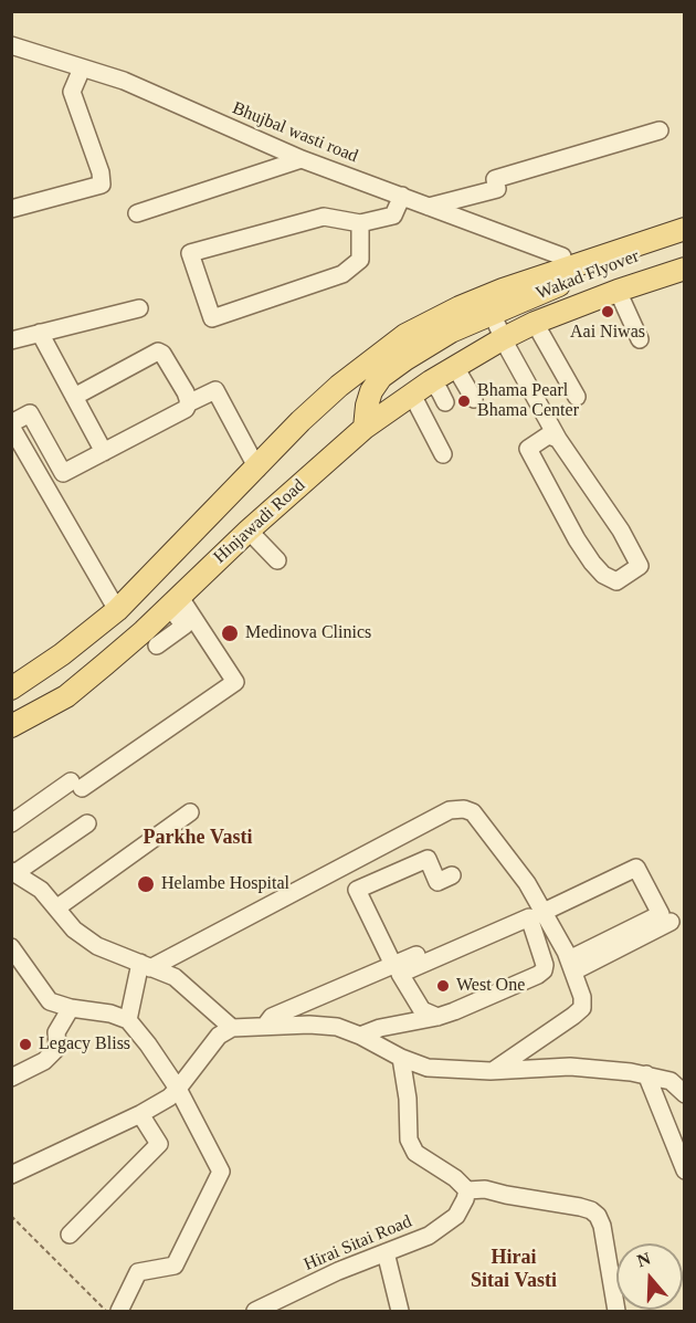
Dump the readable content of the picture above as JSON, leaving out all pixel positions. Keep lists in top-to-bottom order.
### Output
{
  "streets": {
    "main road": ["Wakad Flyover", "Hinjawadi Road"],
    "street": ["Bhujbal wasti road", "Hirai Sitai Road"]
  },
  "crossings": [
    ["Bhujbal wasti road", "Wakad Flyover"],
    ["Wakad Flyover", "Hinjawadi Road"]
  ],
  "districts": ["Parkhe Vasti", "Hirai Sitai Vasti"],
  "places": [
    "Aai Niwas",
    "Bhama Pearl Bhama Center",
    "Medinova Clinics",
    "Helambe Hospital",
    "West One",
    "Legacy Bliss"
  ],
  "north": "top"
}
